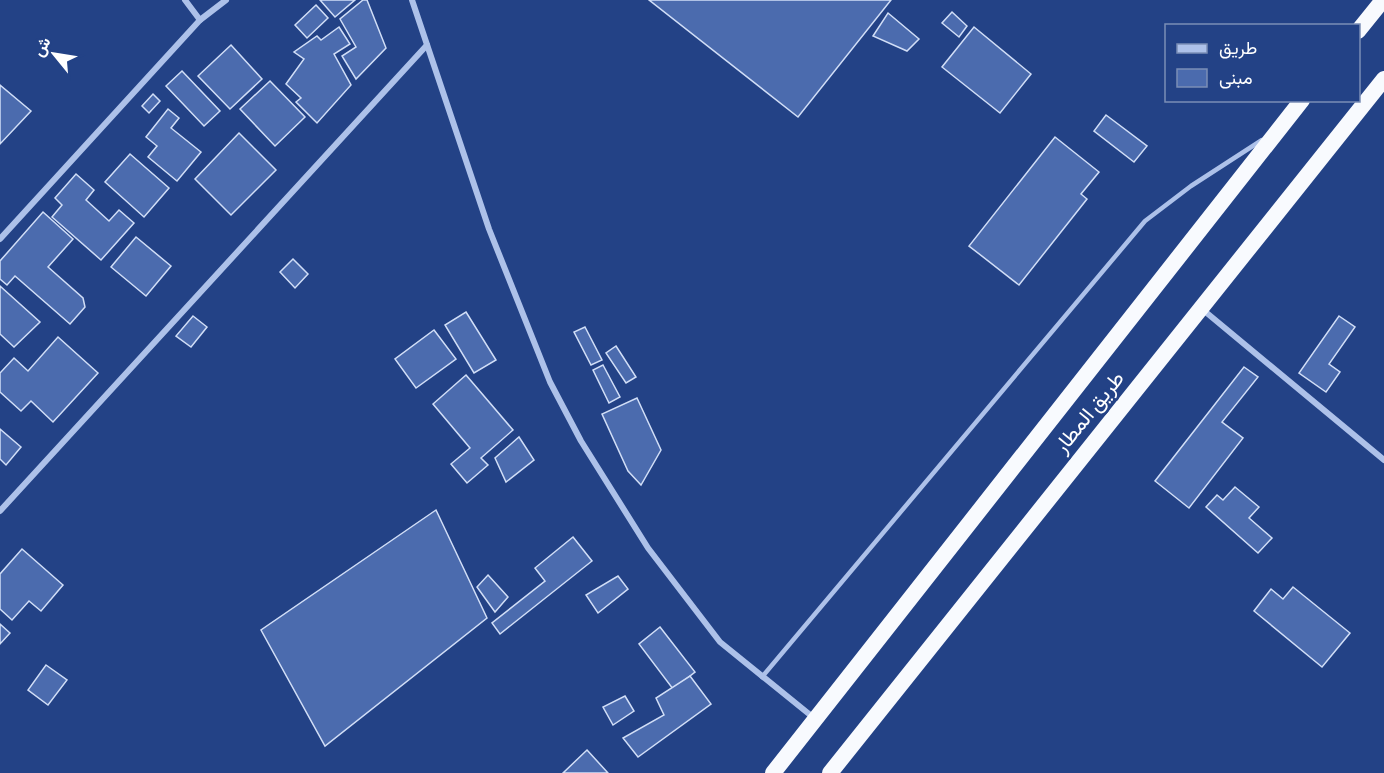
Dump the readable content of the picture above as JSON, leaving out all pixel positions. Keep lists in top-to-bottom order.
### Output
{
  "streets": {
    "highway": ["طريق المطار"]
  },
  "legend": ["طريق", "مبنى"],
  "north": "top left"
}
